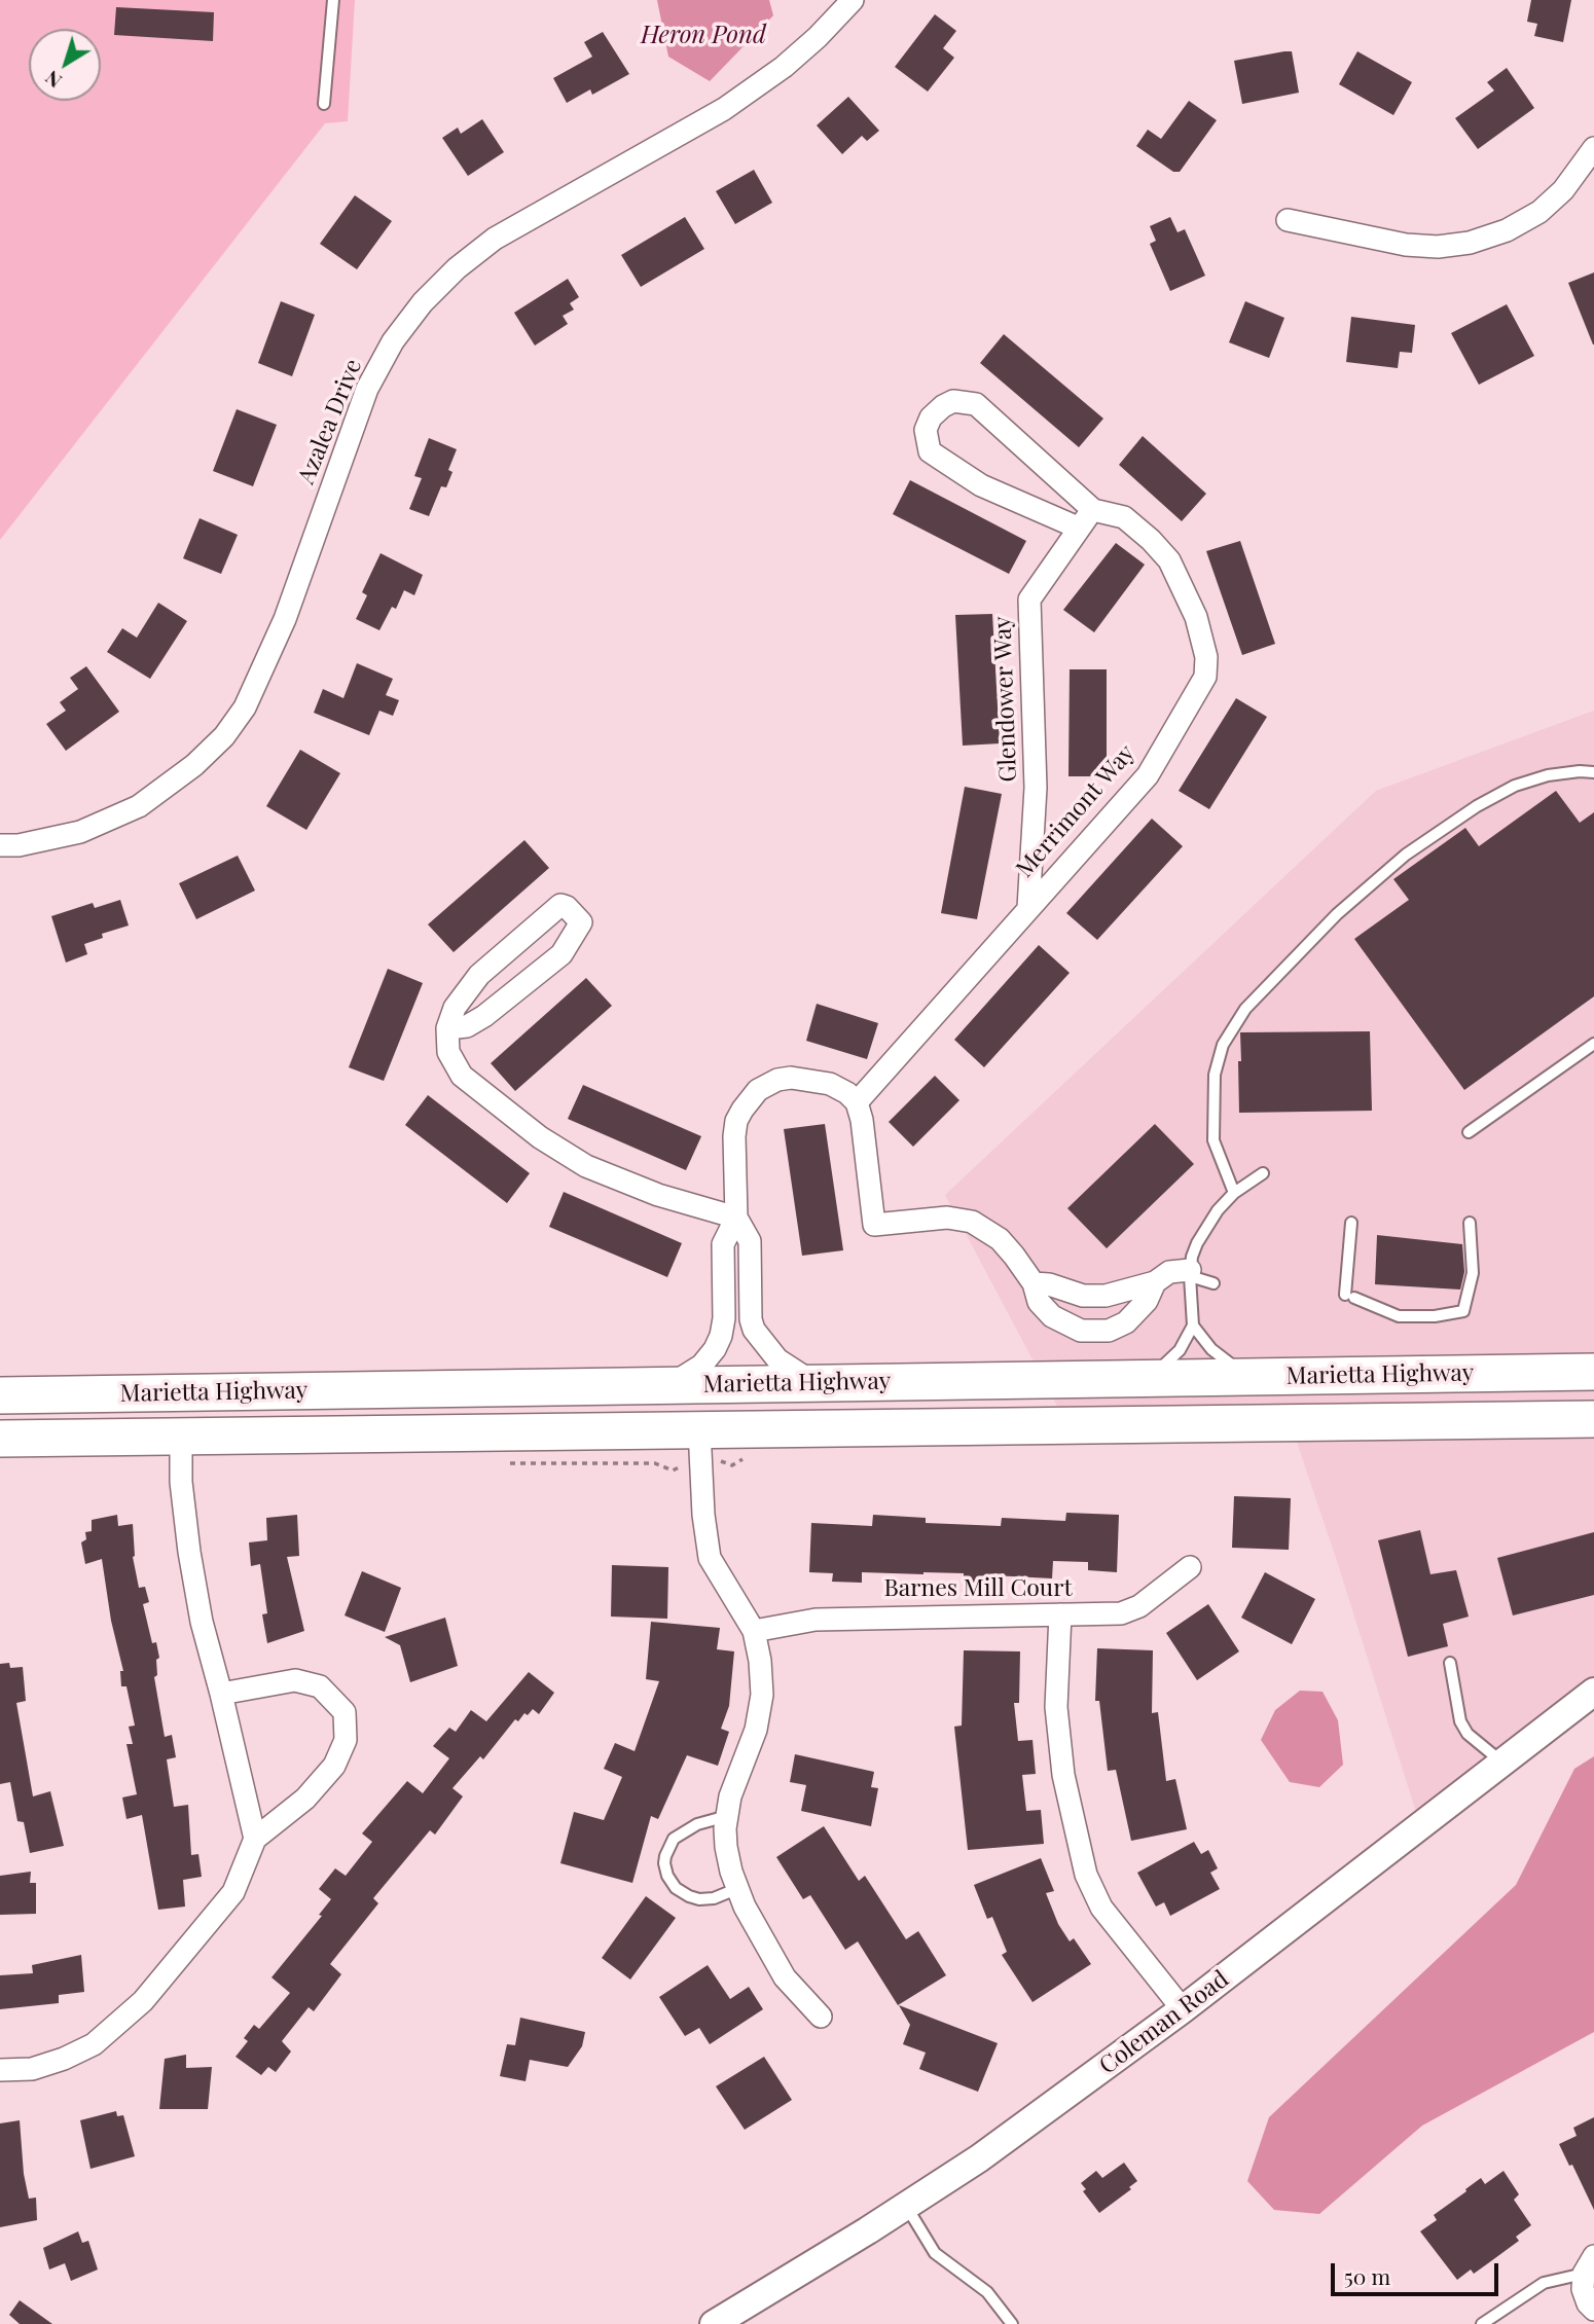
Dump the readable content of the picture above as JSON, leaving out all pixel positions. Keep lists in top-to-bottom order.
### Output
{
  "streets": {
    "highway": ["Marietta Highway"],
    "street": [
      "Azalea Drive",
      "Glendower Way",
      "Merrimont Way",
      "Barnes Mill Court",
      "Coleman Road"
    ]
  },
  "crossings": [
    ["Glendower Way", "Merrimont Way"]
  ],
  "water": ["Heron Pond"],
  "scale_bar": "50 m",
  "north": "bottom left"
}
